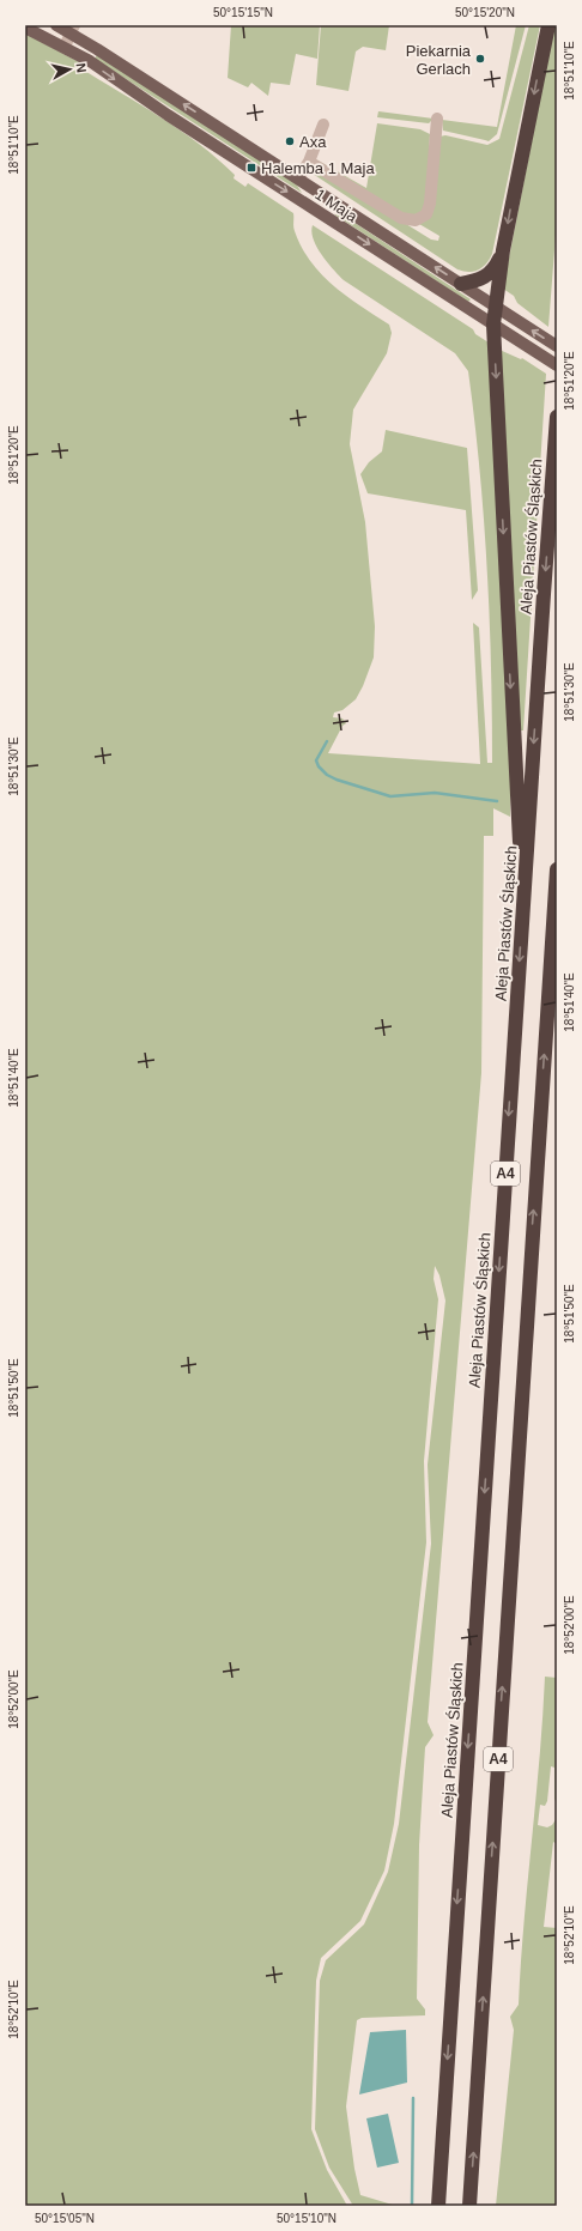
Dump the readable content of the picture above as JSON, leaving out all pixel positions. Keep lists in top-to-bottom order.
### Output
{
  "streets": {
    "highway": ["Aleja Piastów Śląskich", "A4"],
    "main road": ["1 Maja"]
  },
  "places": {
    "other": ["Piekarnia Gerlach", "Axa"],
    "transit": ["Halemba 1 Maja"]
  },
  "north": "right",
  "coordinates": [
    "50°15'15\"N",
    "50°15'20\"N",
    "18°51'10\"E",
    "18°51'20\"E",
    "18°51'30\"E",
    "18°51'40\"E",
    "18°51'50\"E",
    "18°52'00\"E",
    "18°52'10\"E",
    "50°15'05\"N",
    "50°15'10\"N"
  ]
}
